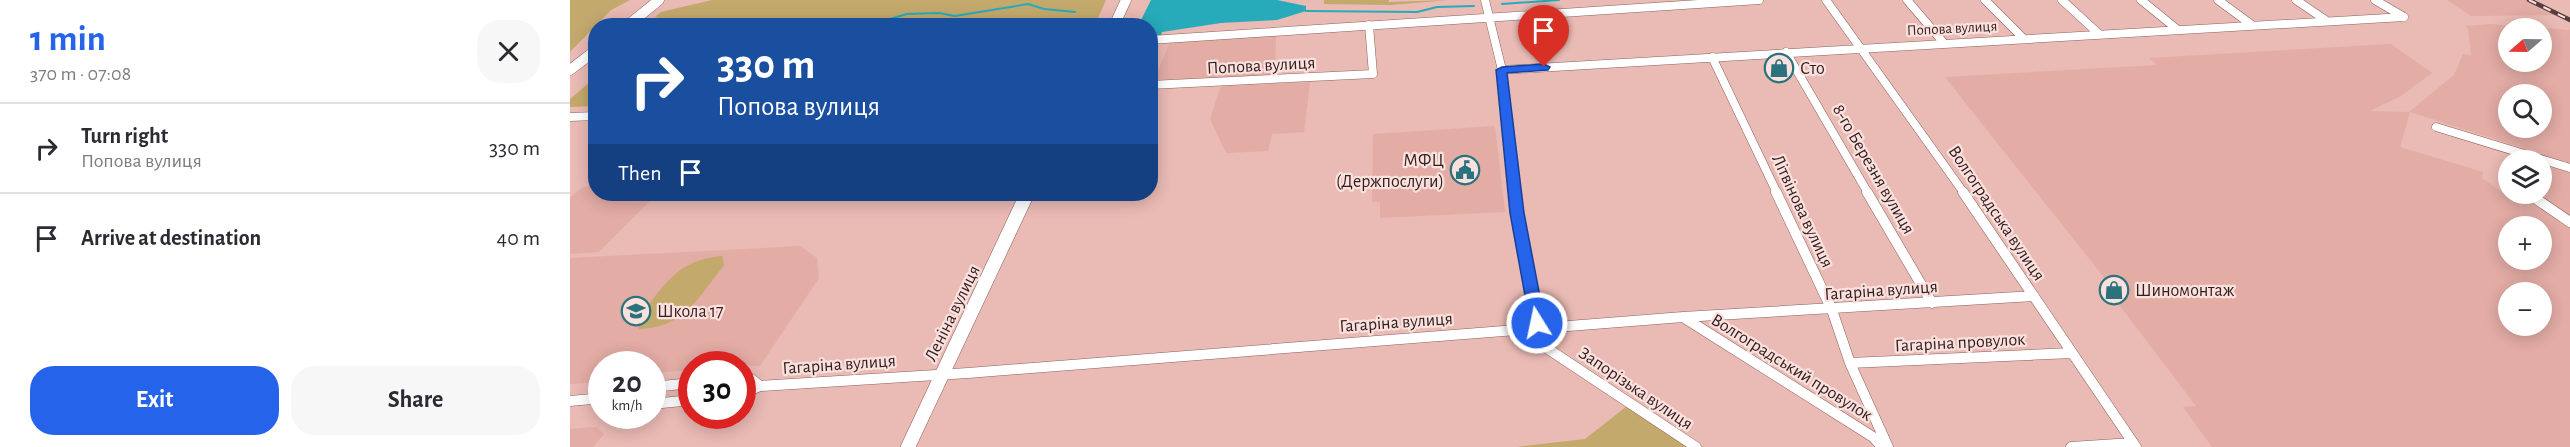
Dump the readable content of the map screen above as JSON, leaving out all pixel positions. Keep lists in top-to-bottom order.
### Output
{
  "streets": {
    "street": [
      "Попова вулиця",
      "8-го Березня вулиця",
      "Літвінова вулиця",
      "Волгоградська вулиця",
      "Гагаріна вулиця",
      "Леніна вулиця",
      "Гагаріна провулок",
      "Волгоградський провулок",
      "Запорізька вулиця"
    ]
  },
  "crossings": [
    ["Попова вулиця", "8-го Березня вулиця"],
    ["Попова вулиця", "Літвінова вулиця"],
    ["Попова вулиця", "Волгоградська вулиця"],
    ["8-го Березня вулиця", "Гагаріна вулиця"],
    ["Літвінова вулиця", "Гагаріна вулиця"],
    ["Літвінова вулиця", "Гагаріна провулок"],
    ["Волгоградська вулиця", "Гагаріна вулиця"],
    ["Волгоградська вулиця", "Гагаріна провулок"],
    ["Гагаріна вулиця", "Леніна вулиця"],
    ["Гагаріна вулиця", "Волгоградський провулок"],
    ["Гагаріна вулиця", "Запорізька вулиця"]
  ],
  "places": {
    "shop": ["Сто", "Шиномонтаж"],
    "public building": ["МФЦ (Держпослуги)"],
    "school or university": ["Школа 17"]
  },
  "north": "left",
  "page": {
    "heading": ["1 min", "370 m · 07:08"],
    "map_buttons": ["+", "−"],
    "turn": ["330 m", "Попова вулиця"],
    "list": [
      {
        "name": "Turn right",
        "note": "Попова вулиця",
        "value": "330 m"
      },
      {
        "name": "Arrive at destination",
        "value": "40 m"
      }
    ],
    "then": "Then",
    "speed": "20 km/h",
    "limit": "30",
    "buttons": ["Exit", "Share"]
  }
}
